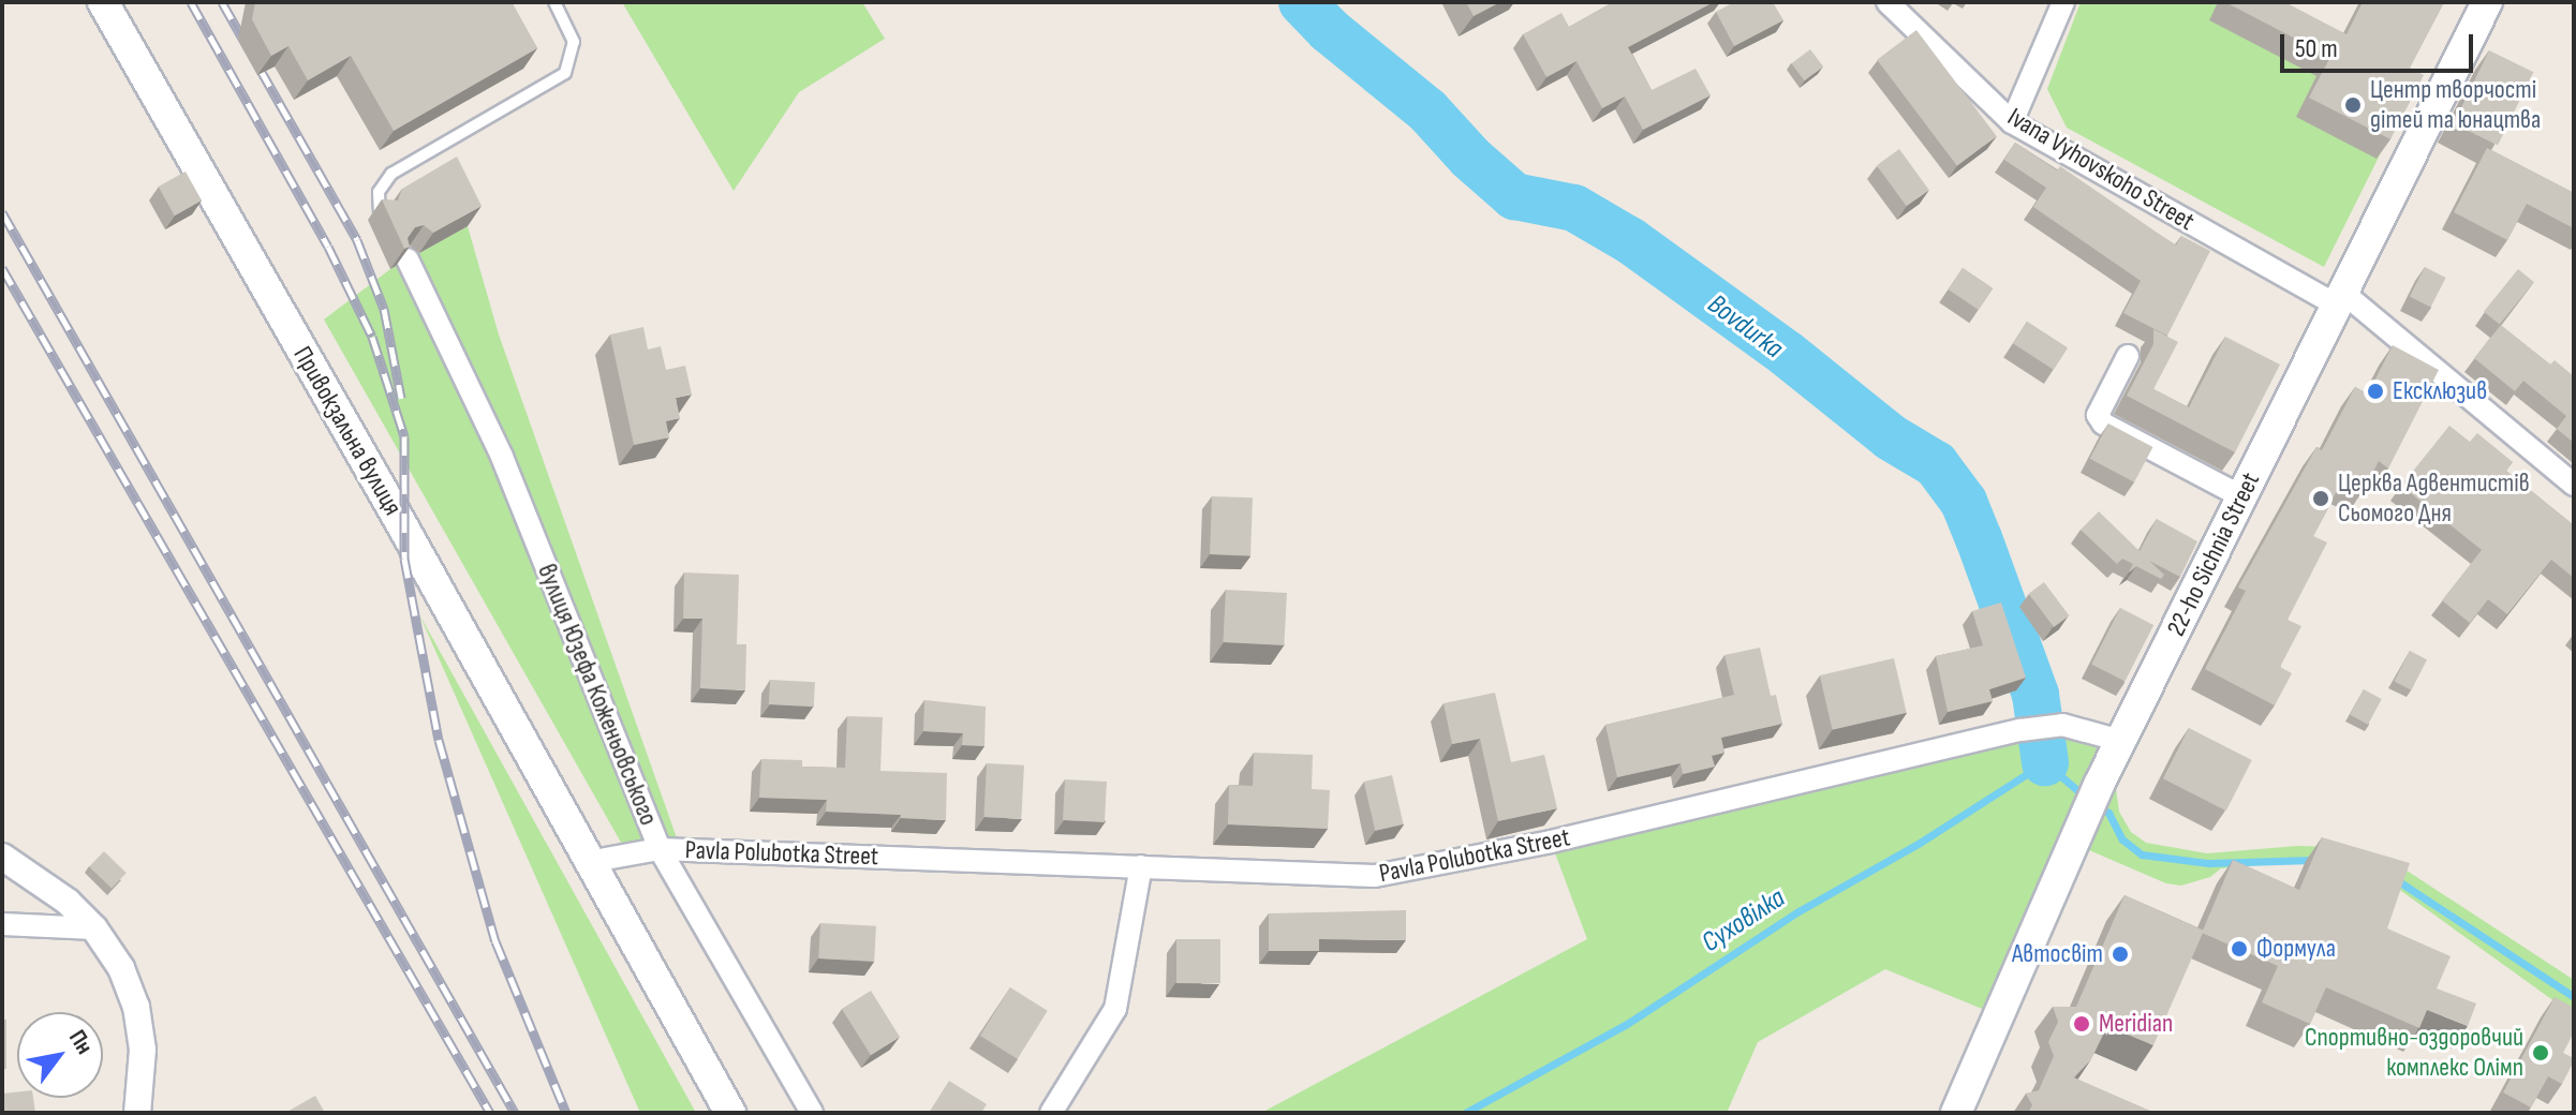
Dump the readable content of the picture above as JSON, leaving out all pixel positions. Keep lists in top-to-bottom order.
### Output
{
  "streets": {
    "main road": ["Привокзальна вулиця", "22-ho Sichnia Street"],
    "street": ["Ivana Vyhovskoho Street", "вулиця Юзефа Коженьовського", "Pavla Polubotka Street"]
  },
  "crossings": [
    ["Ivana Vyhovskoho Street", "22-ho Sichnia Street"],
    ["Привокзальна вулиця", "вулиця Юзефа Коженьовського"],
    ["22-ho Sichnia Street", "Pavla Polubotka Street"],
    ["вулиця Юзефа Коженьовського", "Pavla Polubotka Street"]
  ],
  "water": ["Bovdurka", "Суховілка"],
  "places": [
    "Центр творчості дітей та юнацтва",
    "Ексклюзив",
    "Церква Адвентистів Сьомого Дня",
    "Формула",
    "Автосвіт",
    "Meridian",
    "Спортивно-оздоровчий комплекс Олімп"
  ],
  "scale_bar": "50 m",
  "north": "top right"
}
